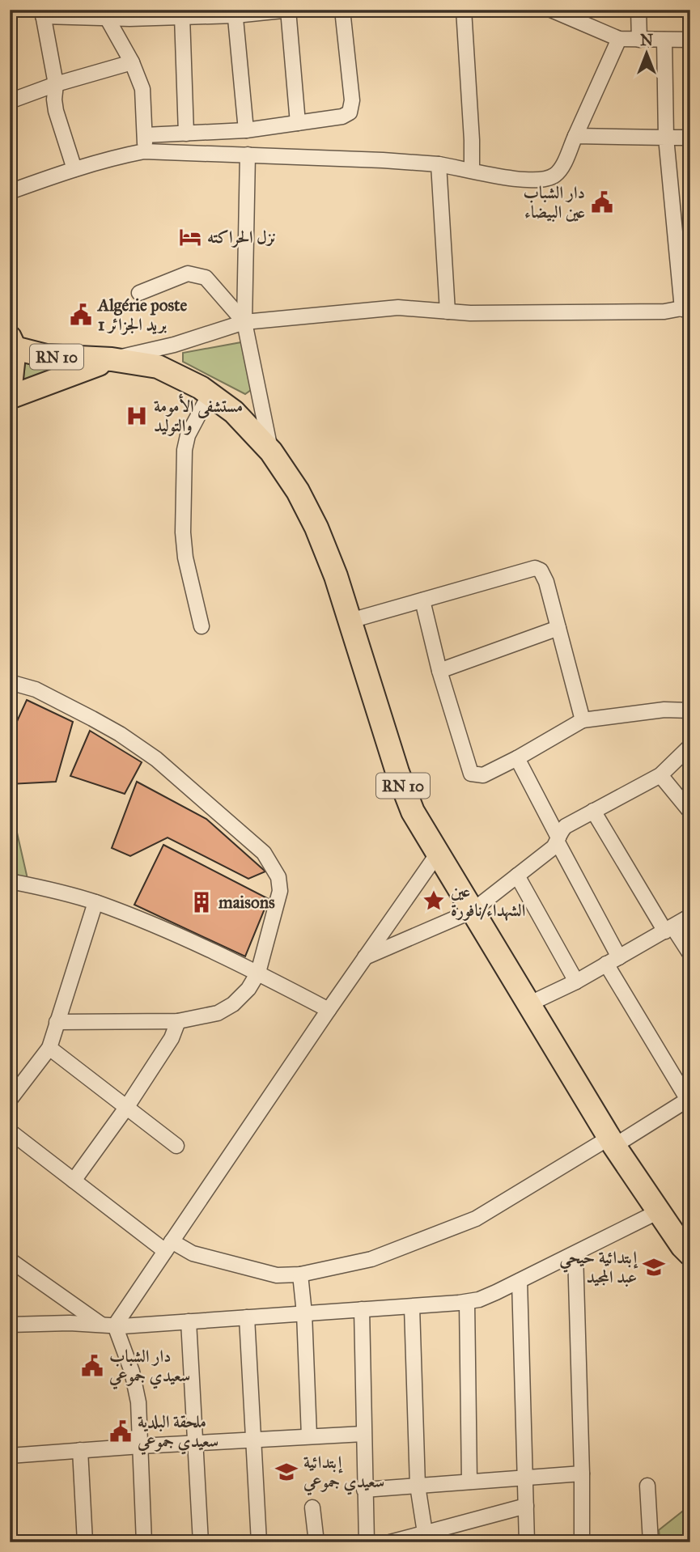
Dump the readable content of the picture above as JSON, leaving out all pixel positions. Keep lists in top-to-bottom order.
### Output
{
  "streets": {
    "main road": ["RN 10"]
  },
  "places": {
    "public building": [
      "دار الشباب عين البيضاء",
      "Algérie poste 1 بريد الجزائر",
      "دار الشباب سعيدي جموعي",
      "ملحقة البلدية سعيدي جموعي"
    ],
    "hotel": ["نزل الحراكته"],
    "hospital": ["مستشفى الأمومة والتوليد"],
    "place": ["عين الشهداء/نافورة"],
    "building": ["maisons"],
    "school or university": ["إبتدائية حيحي عبد المجيد", "إبتدائية سعيدي جموعي"]
  },
  "north": "top"
}
